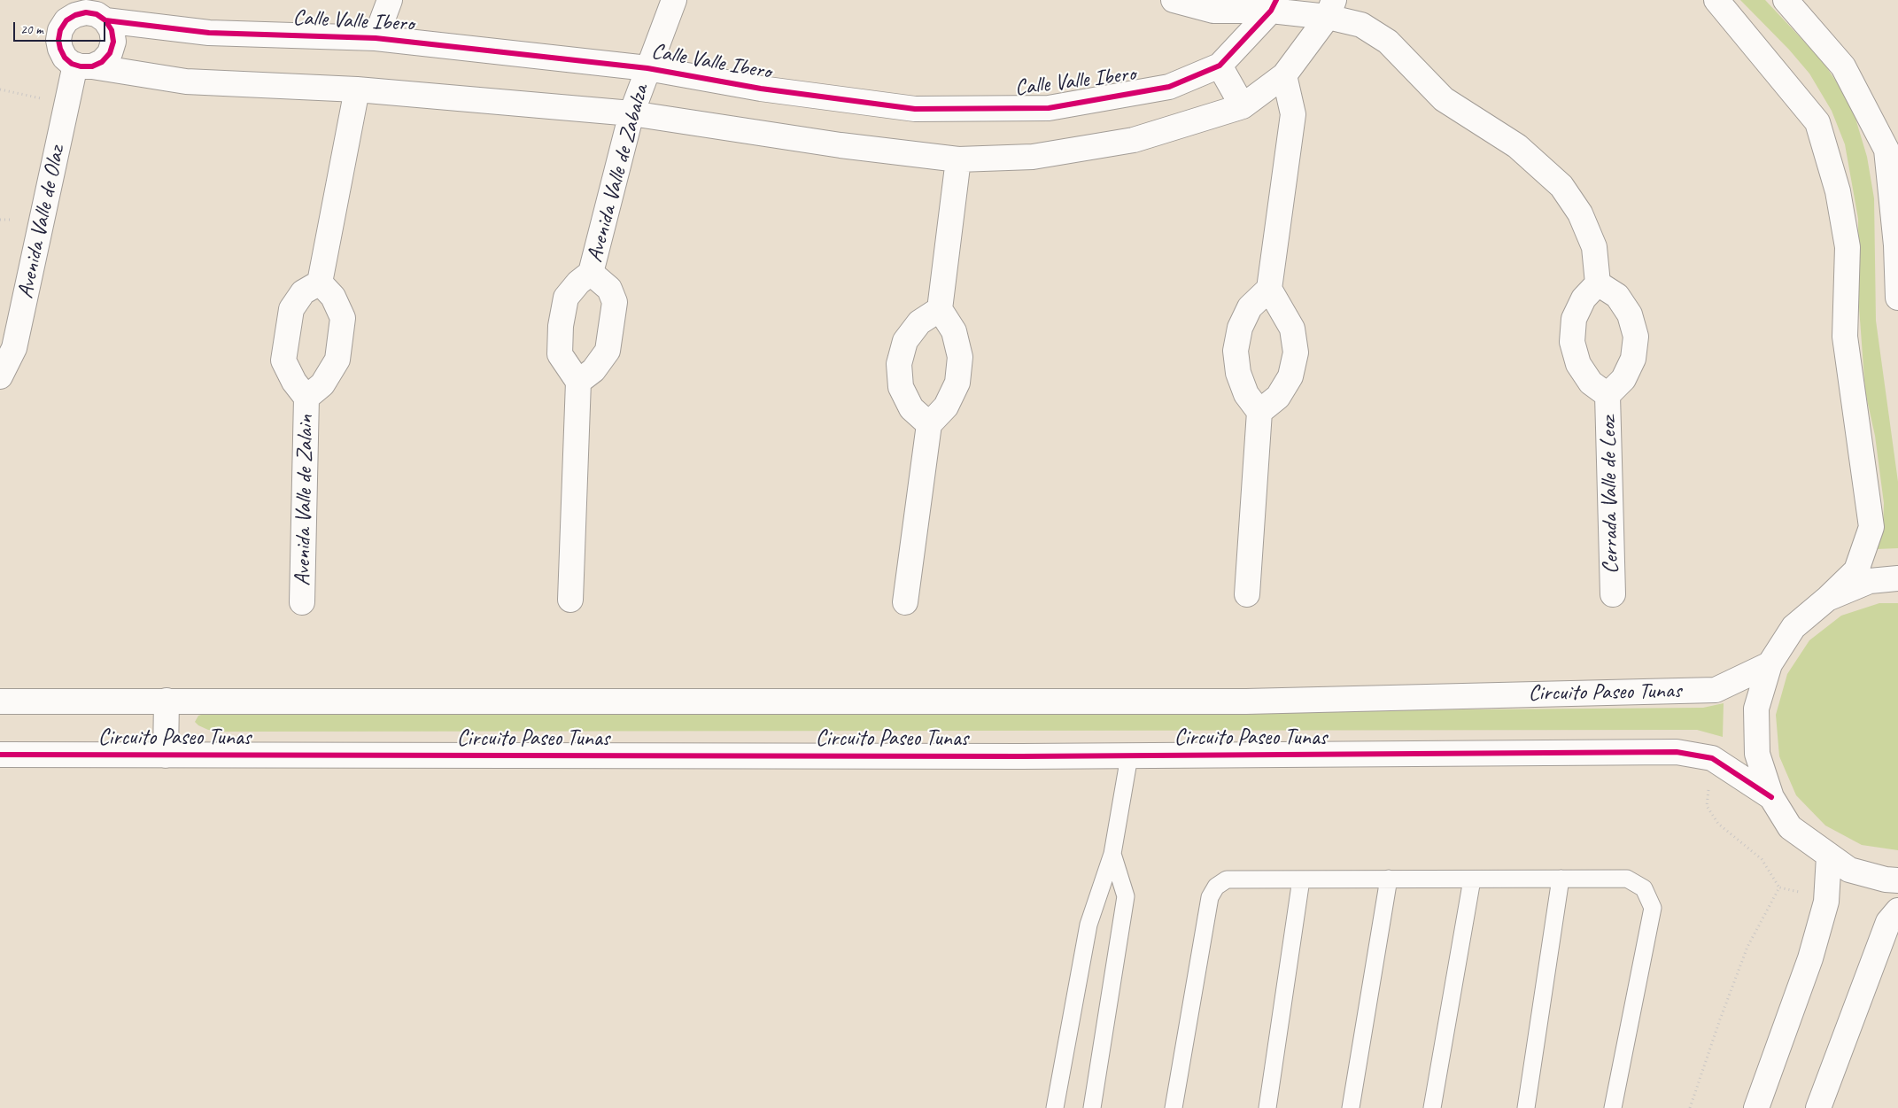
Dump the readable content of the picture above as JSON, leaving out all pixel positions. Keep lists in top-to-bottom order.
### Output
{
  "streets": {
    "street": [
      "Calle Valle Ibero",
      "Avenida Valle de Zabalza",
      "Avenida Valle de Olaz",
      "Cerrada Valle de Leoz",
      "Avenida Valle de Zalain",
      "Circuito Paseo Tunas"
    ]
  },
  "crossings": [
    ["Calle Valle Ibero", "Avenida Valle de Zabalza"],
    ["Calle Valle Ibero", "Avenida Valle de Olaz"]
  ],
  "scale_bar": "20 m"
}
